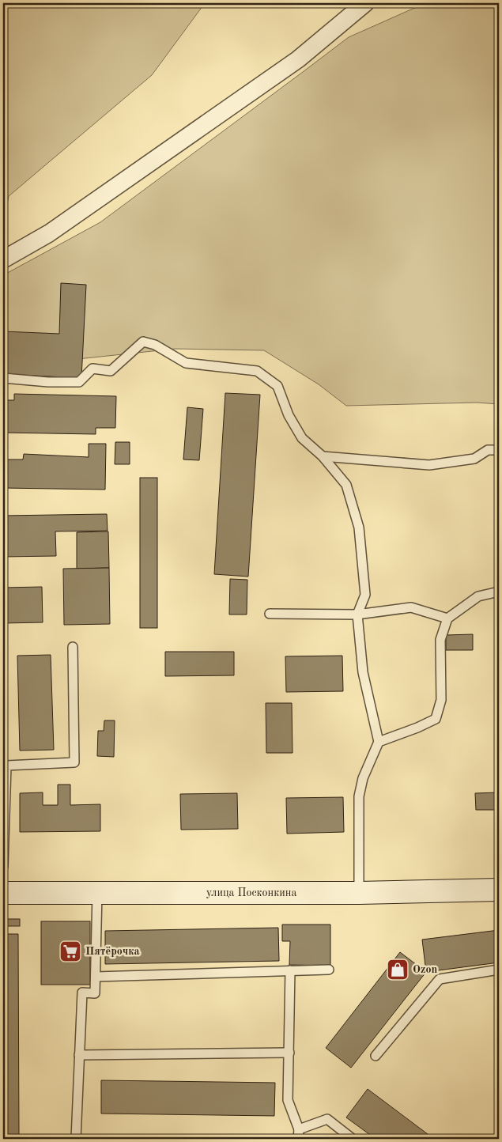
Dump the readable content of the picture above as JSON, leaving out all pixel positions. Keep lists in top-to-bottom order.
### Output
{
  "streets": {
    "street": ["улица Посконкина"]
  },
  "places": {
    "supermarket": ["Пятёрочка"],
    "shop": ["Ozon"]
  }
}
